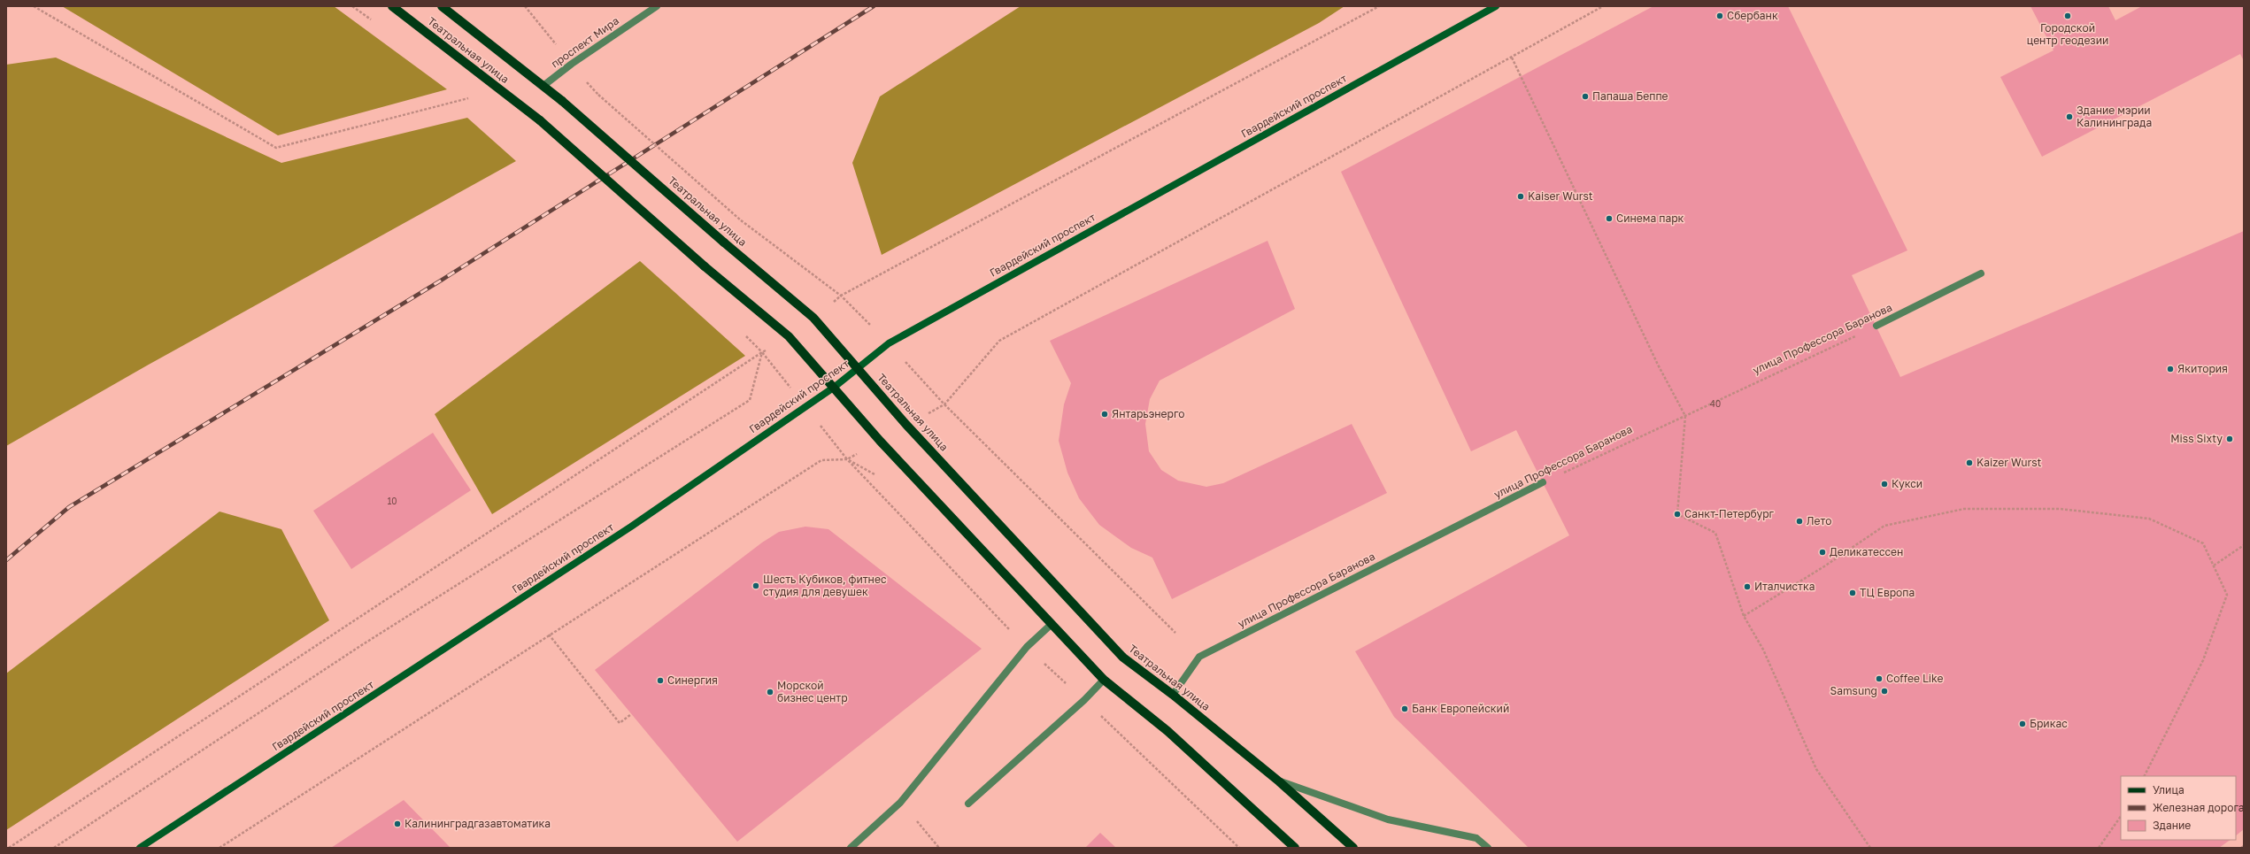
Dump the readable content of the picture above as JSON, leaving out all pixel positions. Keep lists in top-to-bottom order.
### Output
{
  "streets": {
    "main road": ["Театральная улица", "Гвардейский проспект"],
    "street": ["проспект Мира", "улица Профессора Баранова"]
  },
  "crossings": [
    ["проспект Мира", "Театральная улица"],
    ["Театральная улица", "Гвардейский проспект"],
    ["Театральная улица", "улица Профессора Баранова"]
  ],
  "places": [
    "Сбербанк",
    "Городской центр геодезии",
    "Папаша Беппе",
    "Здание мэрии Калининграда",
    "Kaiser Wurst",
    "Синема парк",
    "Якитория",
    "Янтарьэнерго",
    "Miss Sixty",
    "Kaizer Wurst",
    "Кукси",
    "Санкт-Петербург",
    "Лето",
    "Деликатессен",
    "Шесть Кубиков, фитнес студия для девушек",
    "Италчистка",
    "ТЦ Европа",
    "Coffee Like",
    "Синергия",
    "Samsung",
    "Морской бизнес центр",
    "Банк Европейский",
    "Брикас",
    "Калининградгазавтоматика"
  ],
  "house_numbers": ["40", "10"],
  "legend": ["Улица", "Железная дорога", "Здание"]
}
